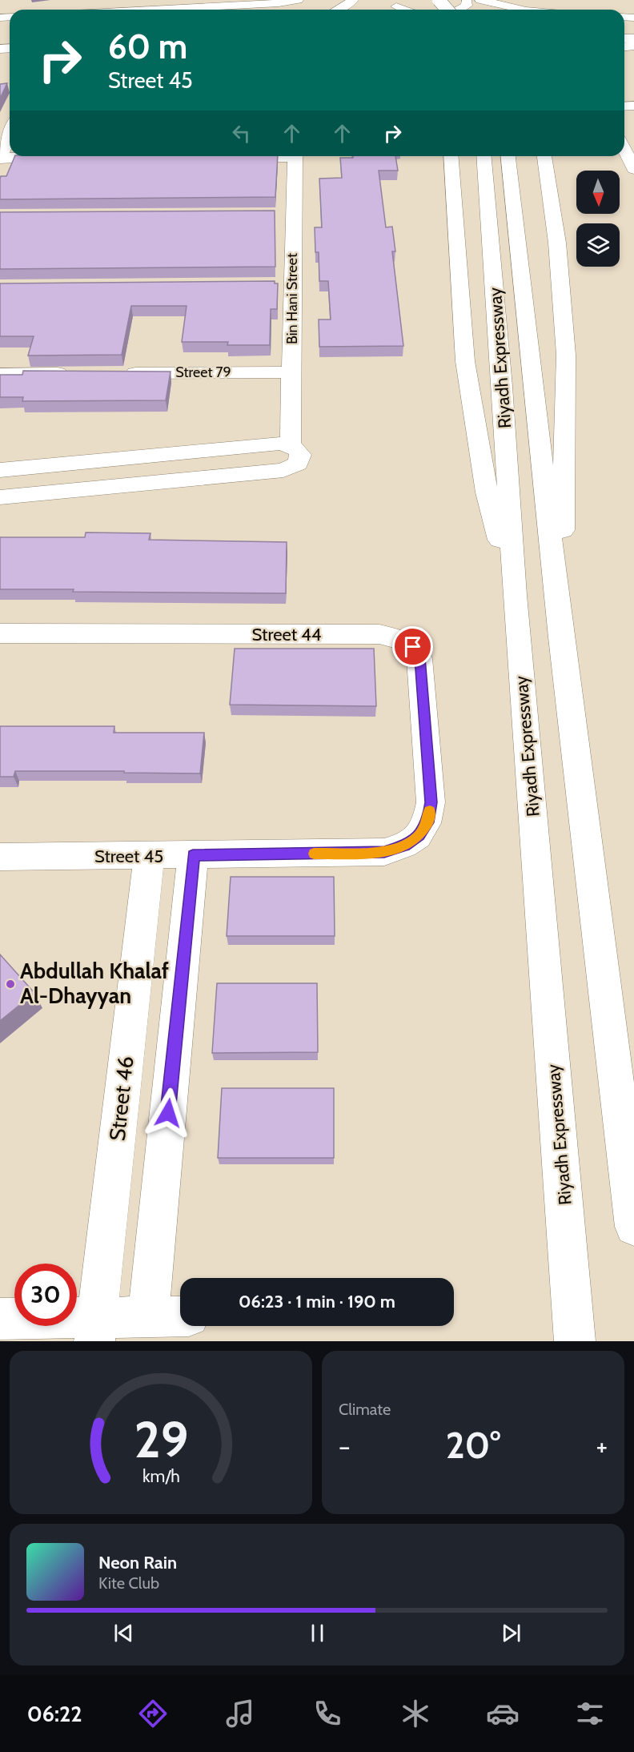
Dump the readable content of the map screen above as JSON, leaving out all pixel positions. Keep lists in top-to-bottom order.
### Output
{
  "streets": {
    "main road": [
      "Bin Hani Street",
      "Riyadh Expressway",
      "Street 79",
      "Street 44",
      "Street 45",
      "Street 46"
    ]
  },
  "crossings": [
    ["Bin Hani Street", "Street 79"],
    ["Street 44", "Street 45"],
    ["Street 45", "Street 46"]
  ],
  "places": ["Abdullah Khalaf Al-Dhayyan"],
  "north": "bottom",
  "page": {
    "turn": ["60 m", "Street 45"],
    "limit": "30",
    "trip": "06:23 · 1 min · 190 m",
    "tile": "Climate",
    "heat": ["−", "20°", "+"],
    "song": ["Neon Rain", "Kite Club"],
    "tabs": "06:22",
    "gauge": ["29", "km/h"]
  }
}
